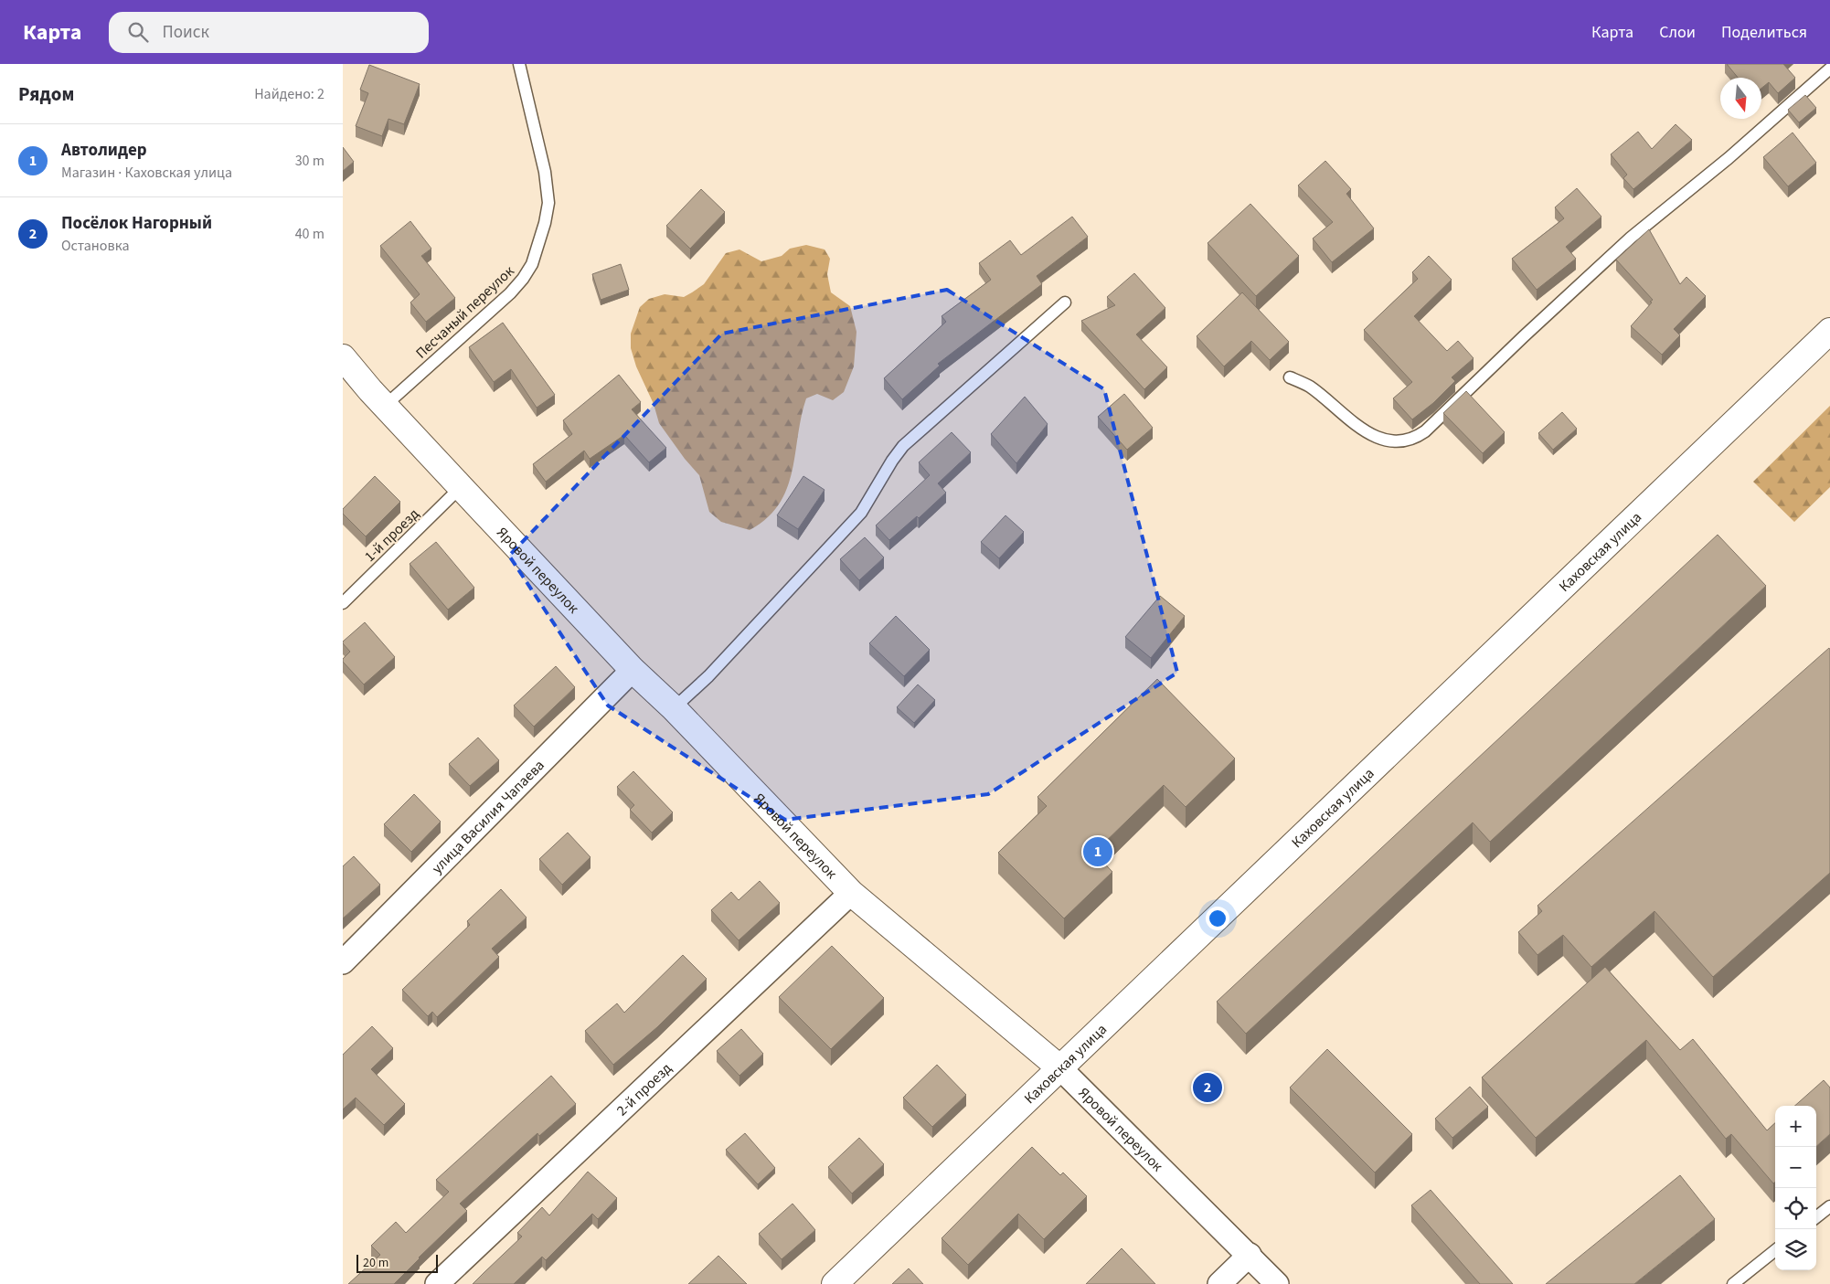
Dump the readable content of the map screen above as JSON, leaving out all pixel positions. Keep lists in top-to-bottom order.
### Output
{
  "streets": {
    "main road": ["Каховская улица", "Яровой переулок"],
    "street": ["улица Василия Чапаева", "2-й проезд"],
    "lane": ["Песчаный переулок", "1-й проезд"]
  },
  "crossings": [
    ["Песчаный переулок", "Яровой переулок"],
    ["1-й проезд", "Яровой переулок"],
    ["Каховская улица", "Яровой переулок"],
    ["Яровой переулок", "улица Василия Чапаева"],
    ["Яровой переулок", "2-й проезд"]
  ],
  "scale_bar": "20 m",
  "north": "bottom",
  "page": {
    "header": "Карта",
    "search": "Поиск",
    "nav": ["Карта", "Слои", "Поделиться"],
    "heading": ["Рядом", "Найдено: 2"],
    "list": [
      {
        "mark": "1",
        "name": "Автолидер",
        "note": "Магазин · Каховская улица",
        "value": "30 m"
      },
      {
        "mark": "2",
        "name": "Посёлок Нагорный",
        "note": "Остановка",
        "value": "40 m"
      }
    ],
    "pins": ["1", "2"],
    "map_buttons": ["+", "−"],
    "scale": "20 m"
  }
}
